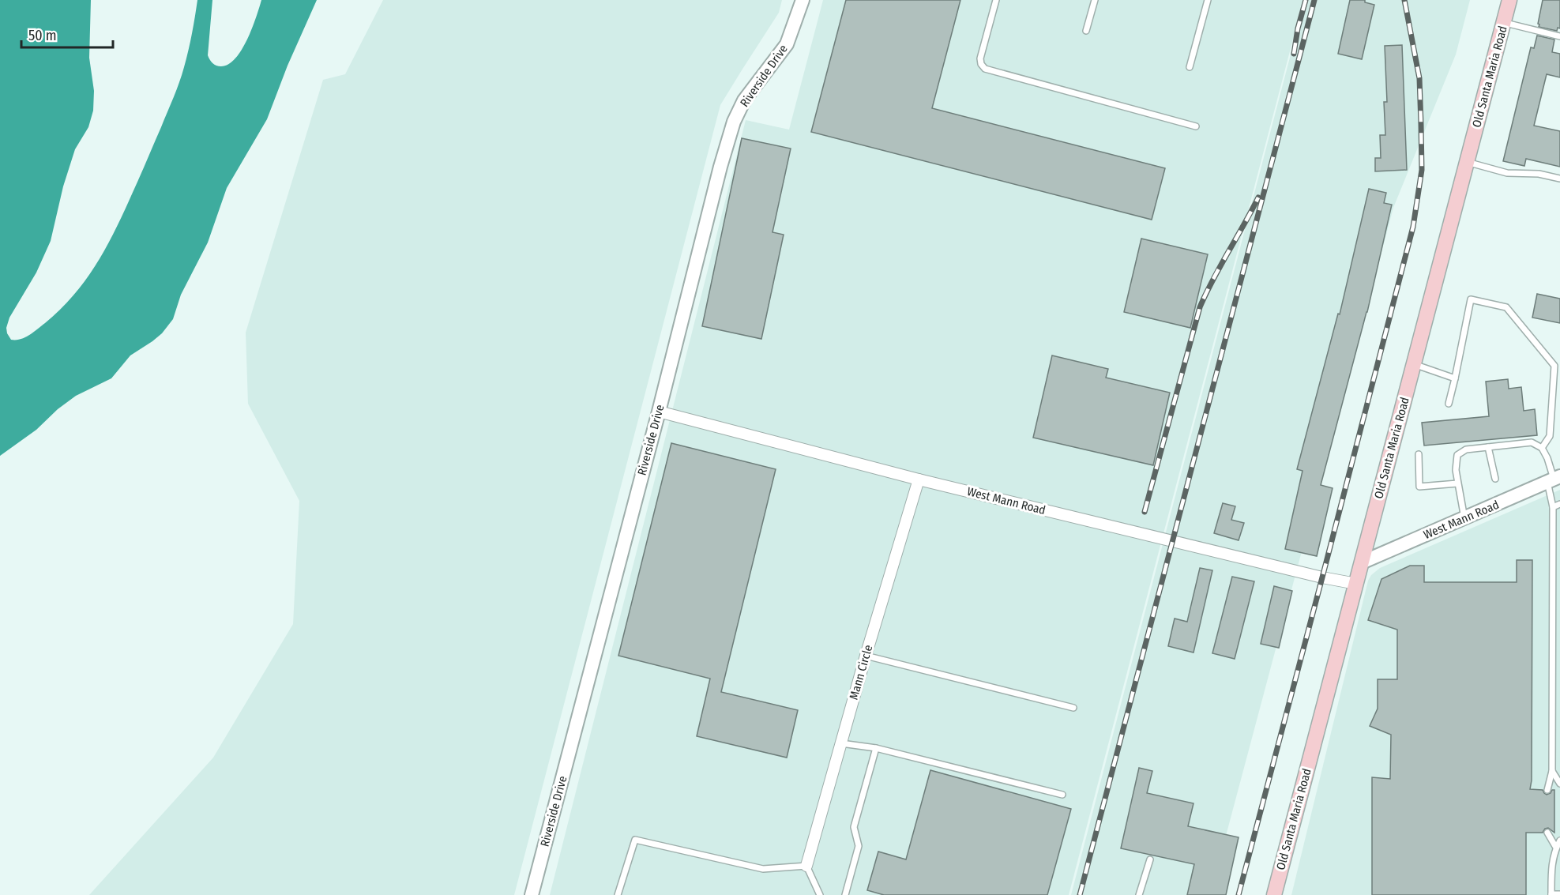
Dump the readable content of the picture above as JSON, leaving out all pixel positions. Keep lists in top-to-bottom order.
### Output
{
  "streets": {
    "main road": ["Old Santa Maria Road"],
    "street": ["Riverside Drive", "West Mann Road", "Mann Circle"]
  },
  "crossings": [
    ["Riverside Drive", "West Mann Road"],
    ["Old Santa Maria Road", "West Mann Road"],
    ["West Mann Road", "Mann Circle"]
  ],
  "scale_bar": "50 m"
}
